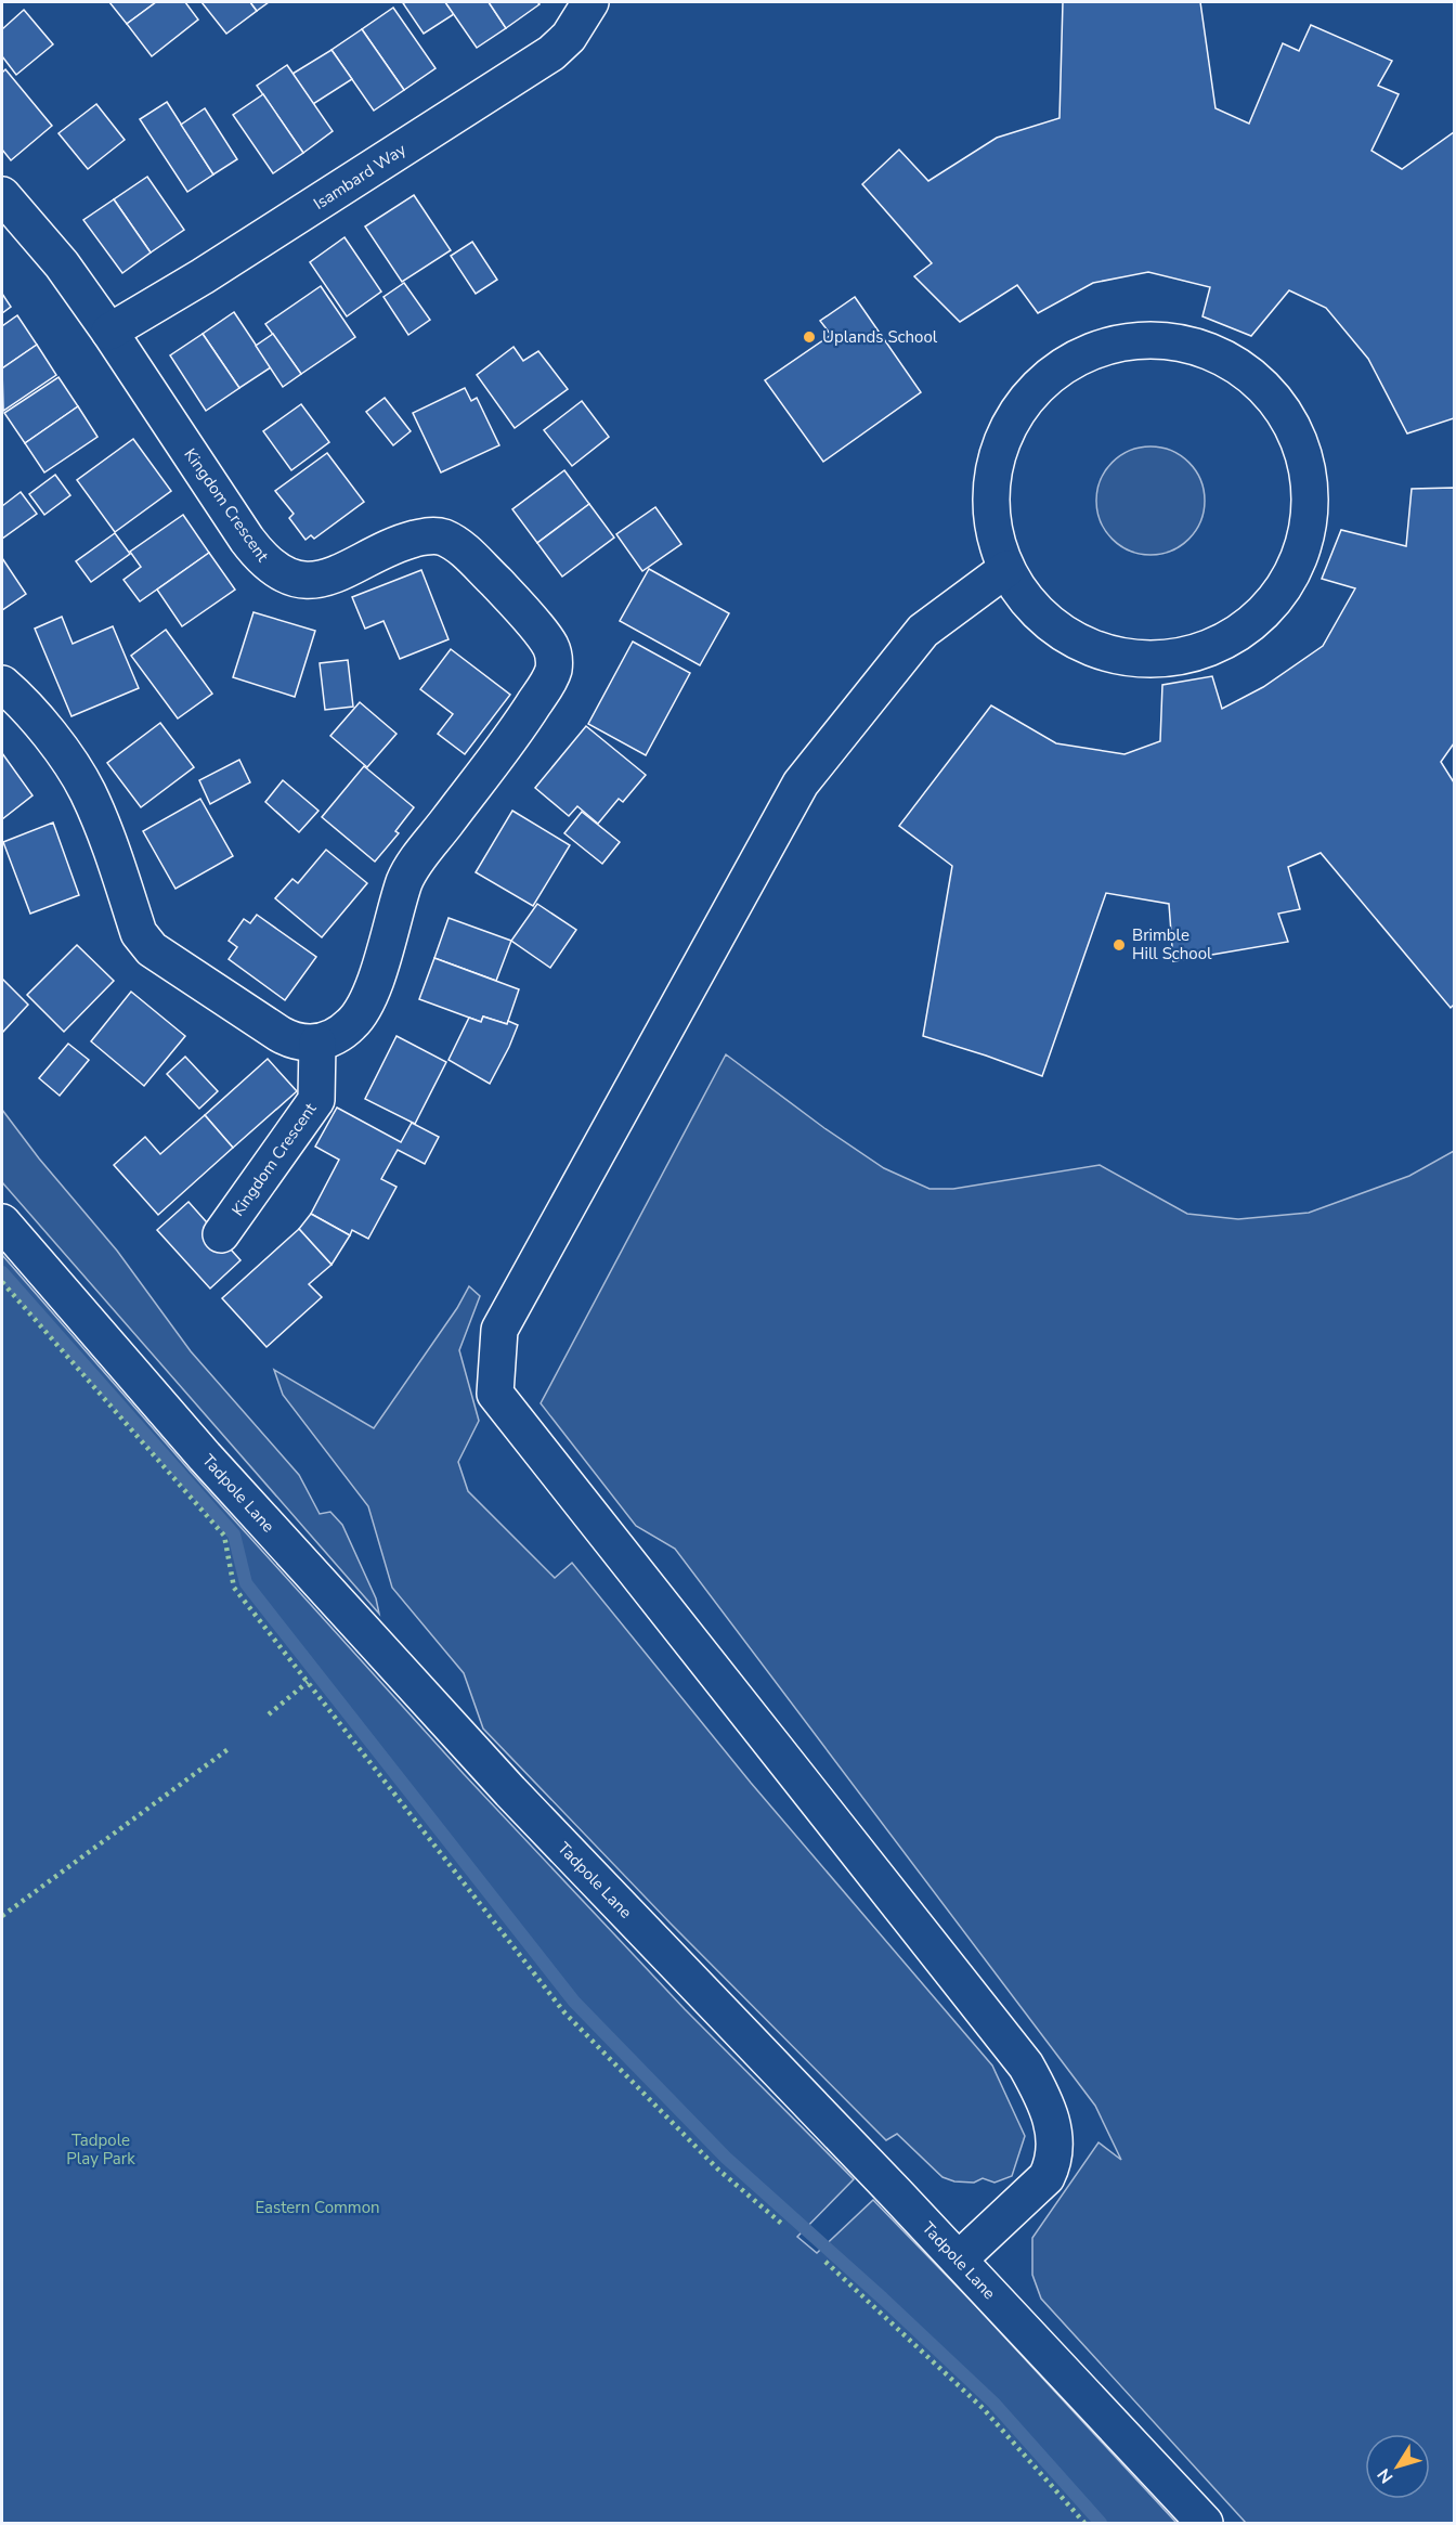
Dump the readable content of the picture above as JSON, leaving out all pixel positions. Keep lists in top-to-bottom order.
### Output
{
  "streets": {
    "street": ["Isambard Way", "Kingdom Crescent", "Tadpole Lane"]
  },
  "crossings": [
    ["Isambard Way", "Kingdom Crescent"]
  ],
  "parks": ["Tadpole Play Park", "Eastern Common"],
  "places": ["Uplands School", "Brimble Hill School"],
  "north": "bottom left"
}
